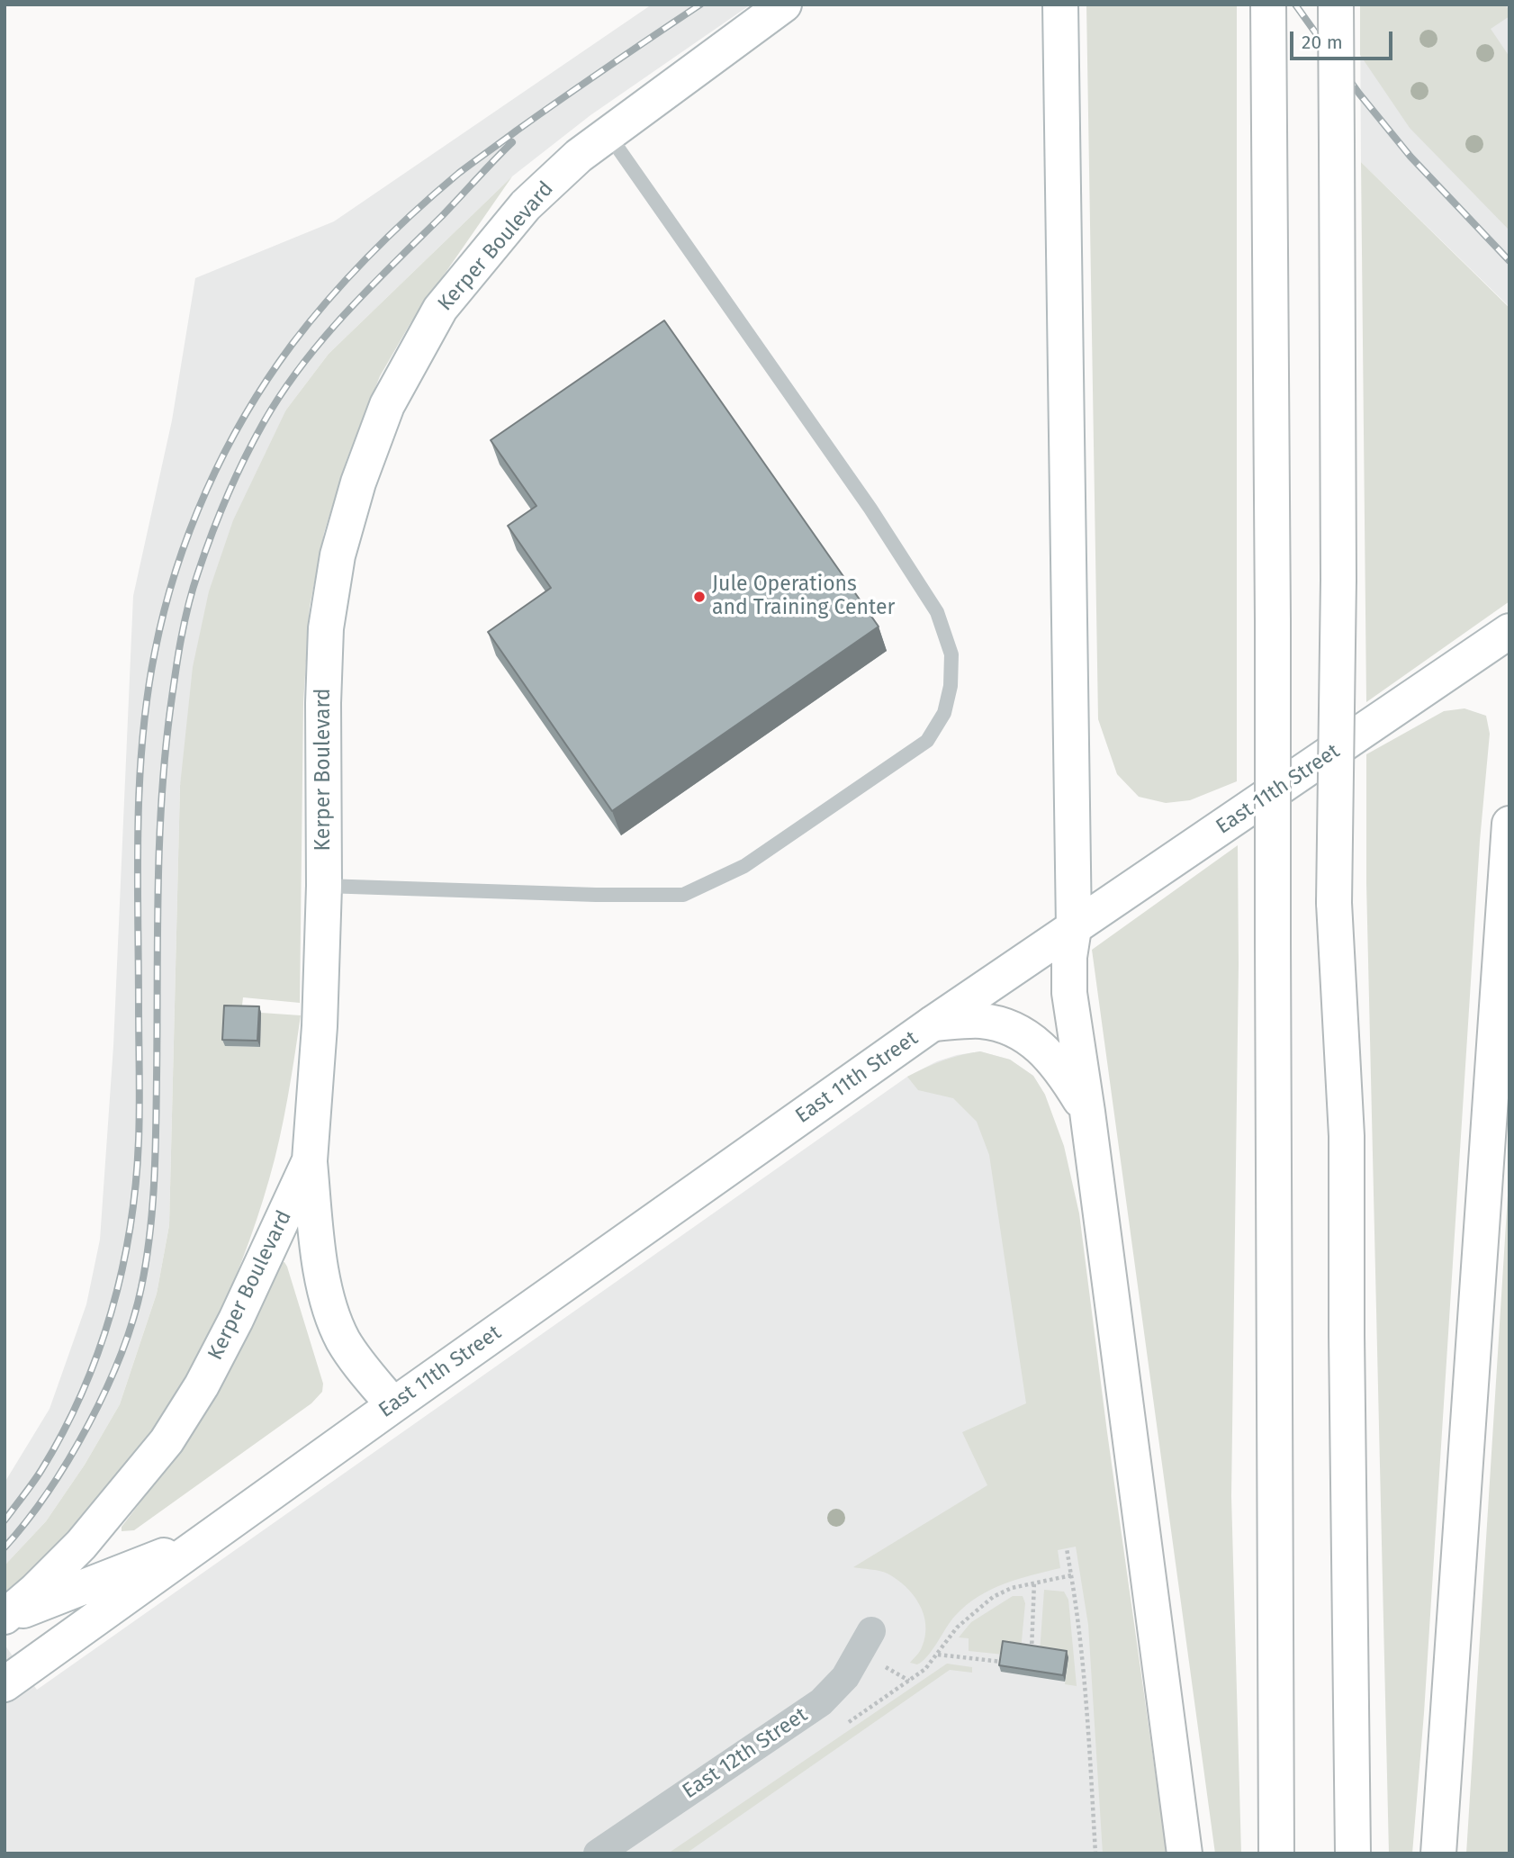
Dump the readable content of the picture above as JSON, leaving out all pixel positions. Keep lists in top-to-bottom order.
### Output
{
  "streets": {
    "main road": ["Kerper Boulevard", "East 11th Street"],
    "street": ["East 12th Street"]
  },
  "places": ["Jule Operations and Training Center"],
  "scale_bar": "20 m"
}
